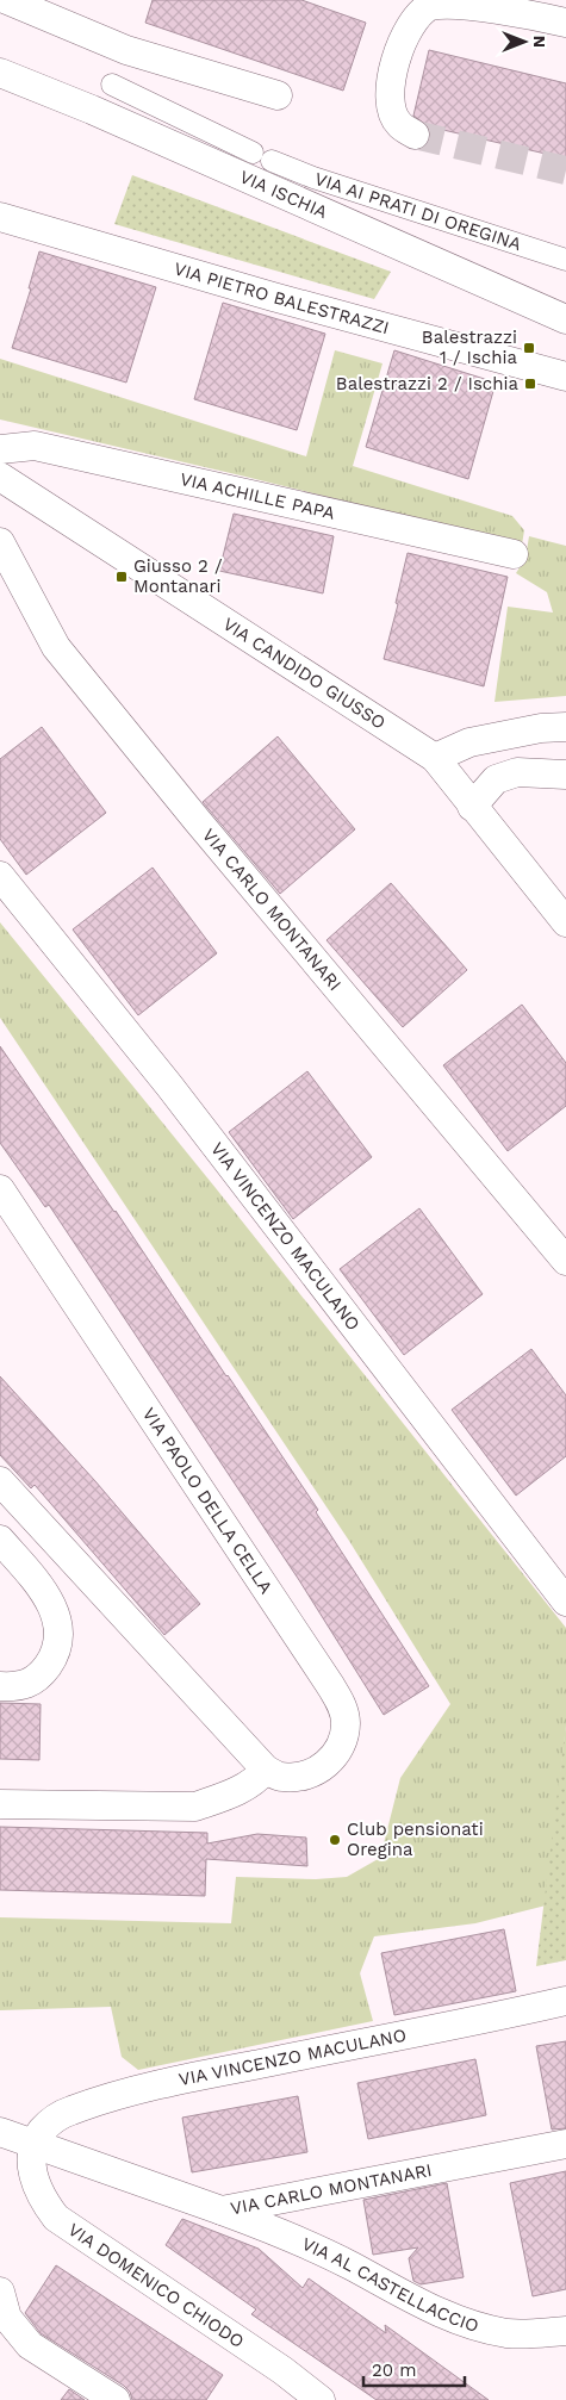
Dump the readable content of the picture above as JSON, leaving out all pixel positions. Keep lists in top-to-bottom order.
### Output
{
  "streets": {
    "street": [
      "VIA ISCHIA",
      "VIA AI PRATI DI OREGINA",
      "VIA PIETRO BALESTRAZZI",
      "VIA ACHILLE PAPA",
      "VIA CANDIDO GIUSSO",
      "VIA CARLO MONTANARI",
      "VIA VINCENZO MACULANO",
      "VIA PAOLO DELLA CELLA",
      "VIA AL CASTELLACCIO",
      "VIA DOMENICO CHIODO"
    ]
  },
  "crossings": [
    ["VIA CARLO MONTANARI", "VIA VINCENZO MACULANO"],
    ["VIA CARLO MONTANARI", "VIA AL CASTELLACCIO"],
    ["VIA CARLO MONTANARI", "VIA DOMENICO CHIODO"],
    ["VIA VINCENZO MACULANO", "VIA DOMENICO CHIODO"]
  ],
  "places": {
    "transit": ["Balestrazzi 1 / Ischia", "Balestrazzi 2 / Ischia", "Giusso 2 / Montanari"],
    "other": ["Club pensionati Oregina"]
  },
  "scale_bar": "20 m",
  "north": "right"
}
